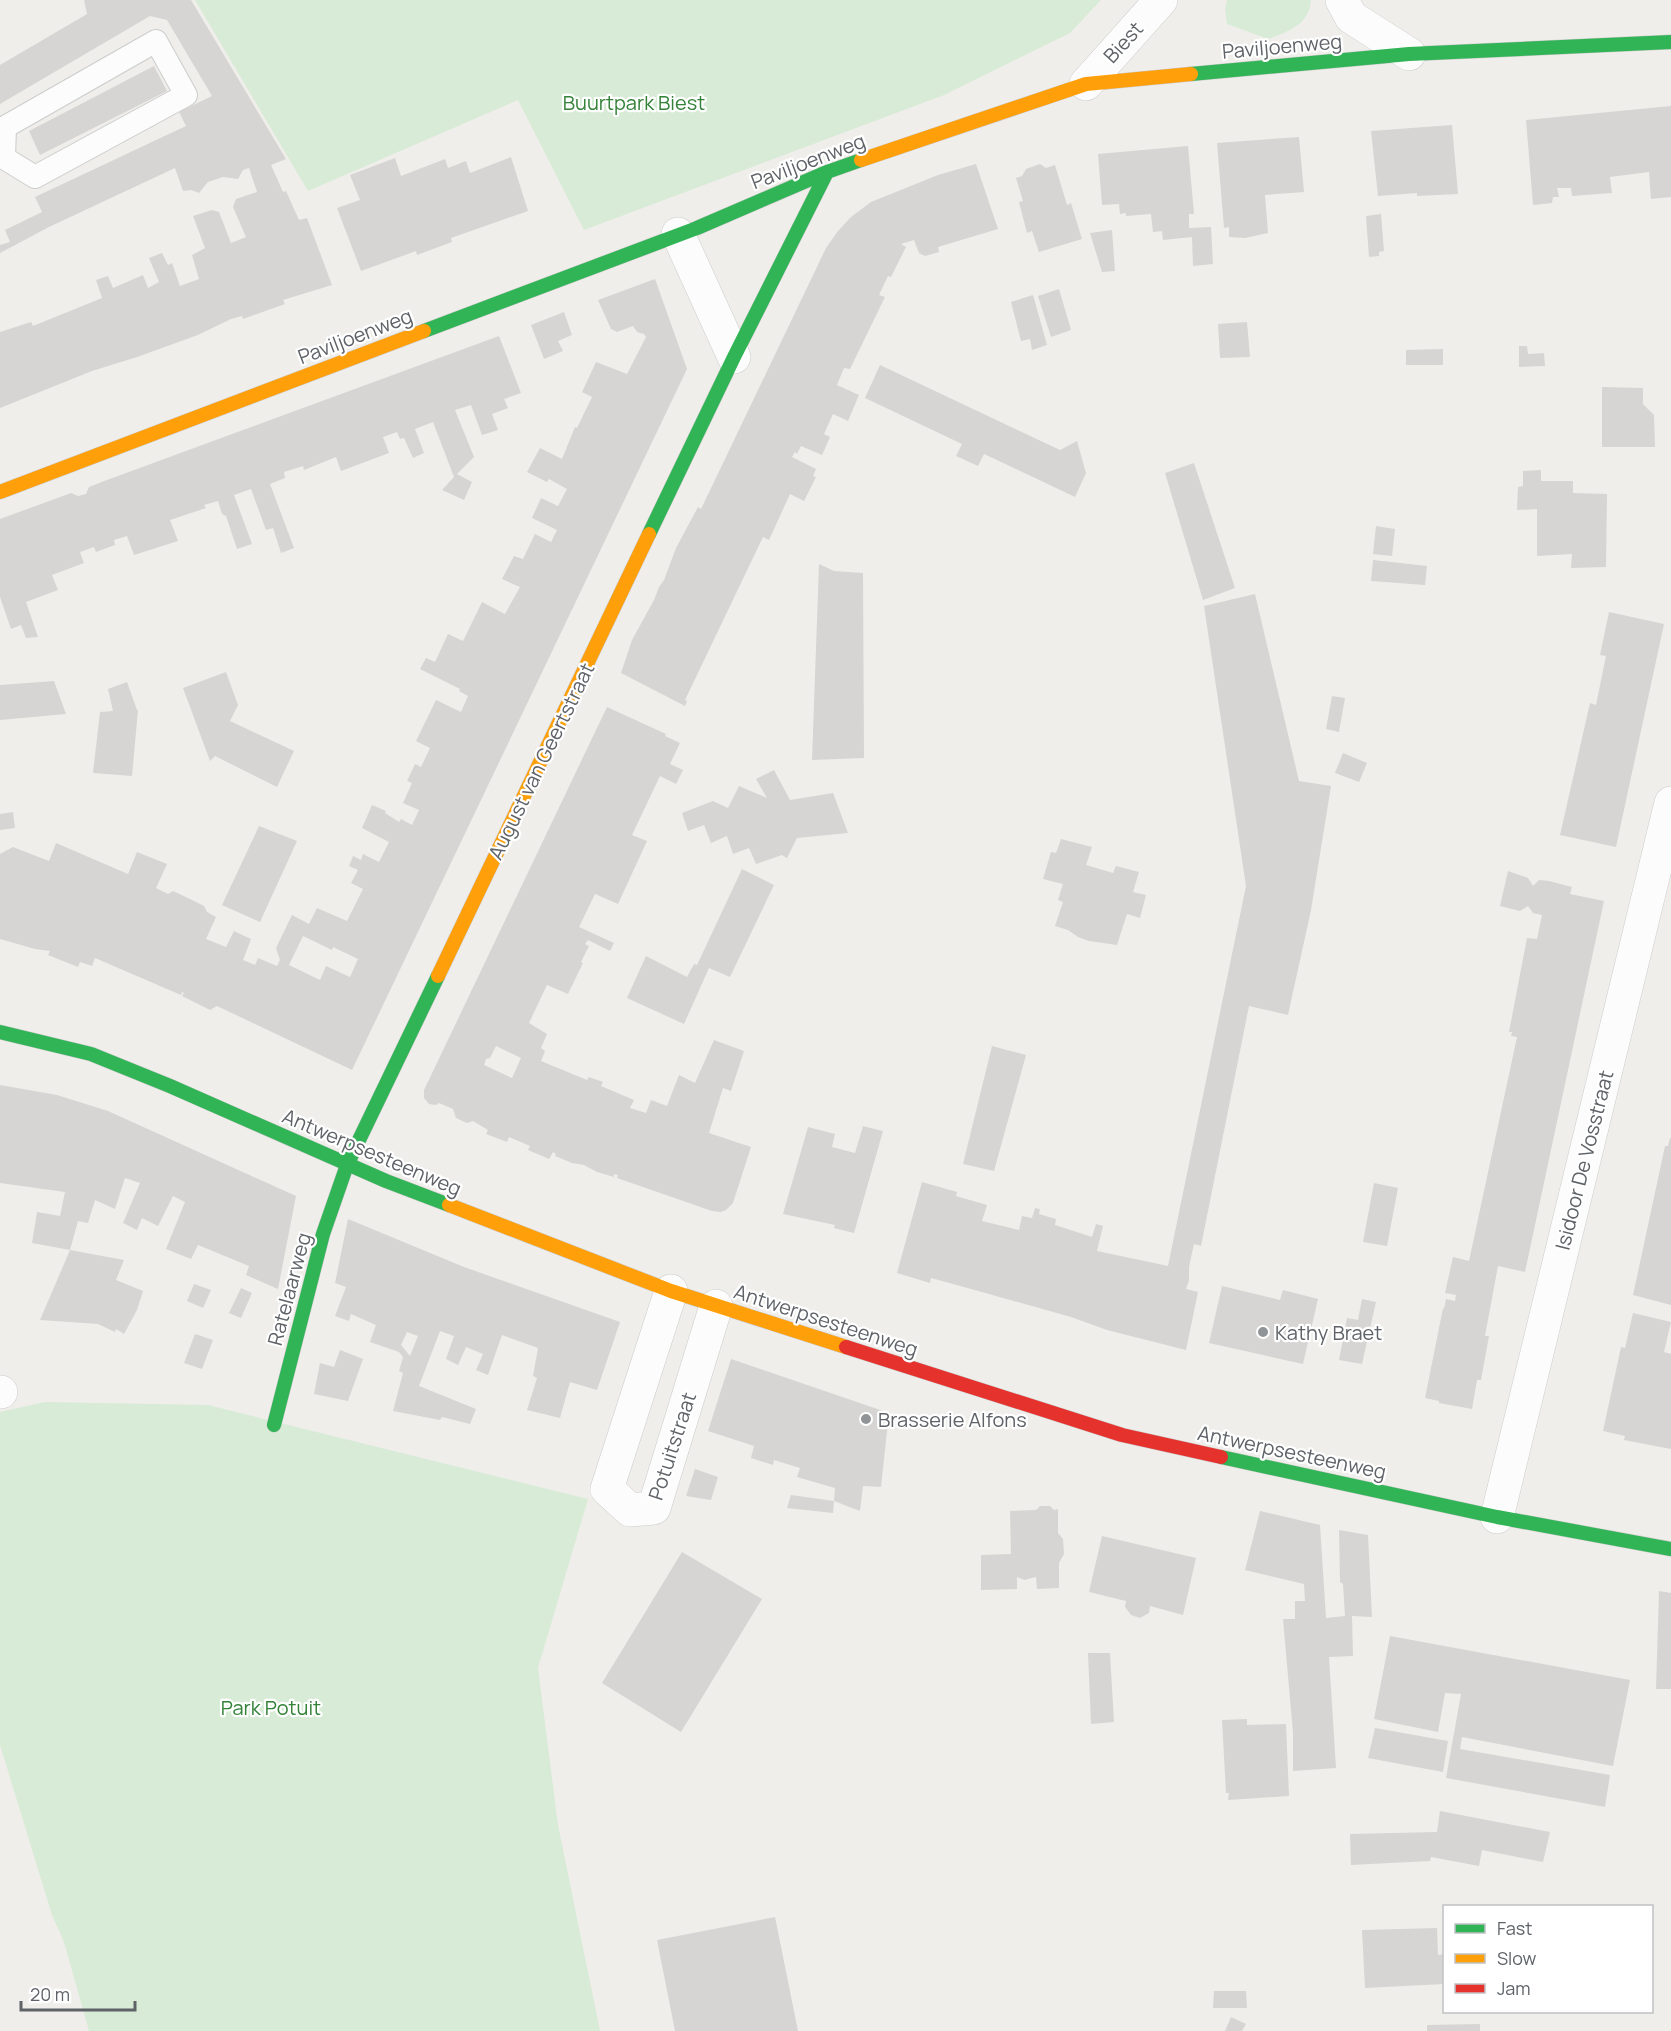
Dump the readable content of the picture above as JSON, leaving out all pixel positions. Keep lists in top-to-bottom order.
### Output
{
  "streets": {
    "street": [
      "Biest",
      "Paviljoenweg",
      "August van Geertstraat",
      "Antwerpsesteenweg",
      "Isidoor De Vosstraat",
      "Ratelaarweg",
      "Potuitstraat"
    ]
  },
  "crossings": [
    ["Biest", "Paviljoenweg"],
    ["Paviljoenweg", "August van Geertstraat"],
    ["August van Geertstraat", "Antwerpsesteenweg"],
    ["August van Geertstraat", "Ratelaarweg"],
    ["Antwerpsesteenweg", "Isidoor De Vosstraat"],
    ["Antwerpsesteenweg", "Ratelaarweg"],
    ["Antwerpsesteenweg", "Potuitstraat"]
  ],
  "parks": ["Buurtpark Biest", "Park Potuit"],
  "places": ["Kathy Braet", "Brasserie Alfons"],
  "legend": ["Fast", "Slow", "Jam"],
  "scale_bar": "20 m"
}
